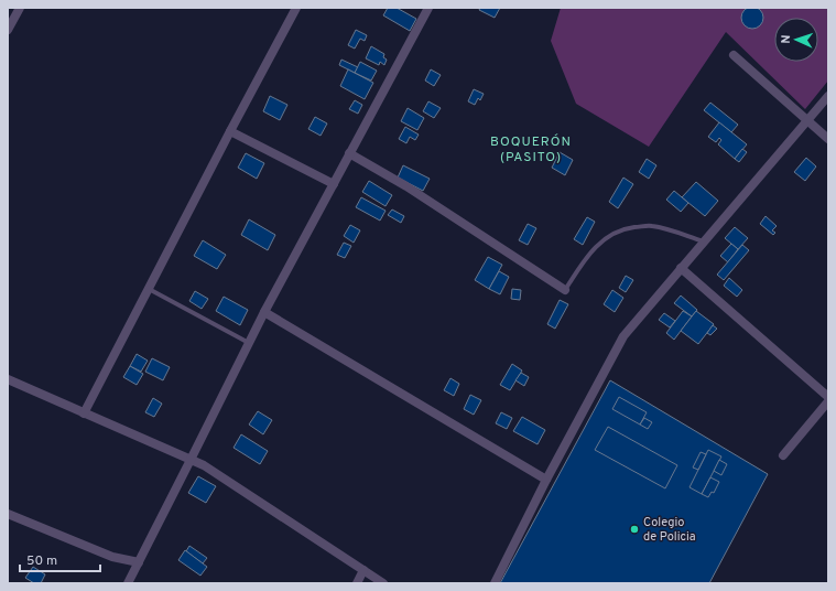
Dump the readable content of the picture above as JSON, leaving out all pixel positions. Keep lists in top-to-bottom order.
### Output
{
  "districts": ["BOQUERÓN (PASITO)"],
  "places": ["Colegio de Policia"],
  "scale_bar": "50 m",
  "north": "left"
}
